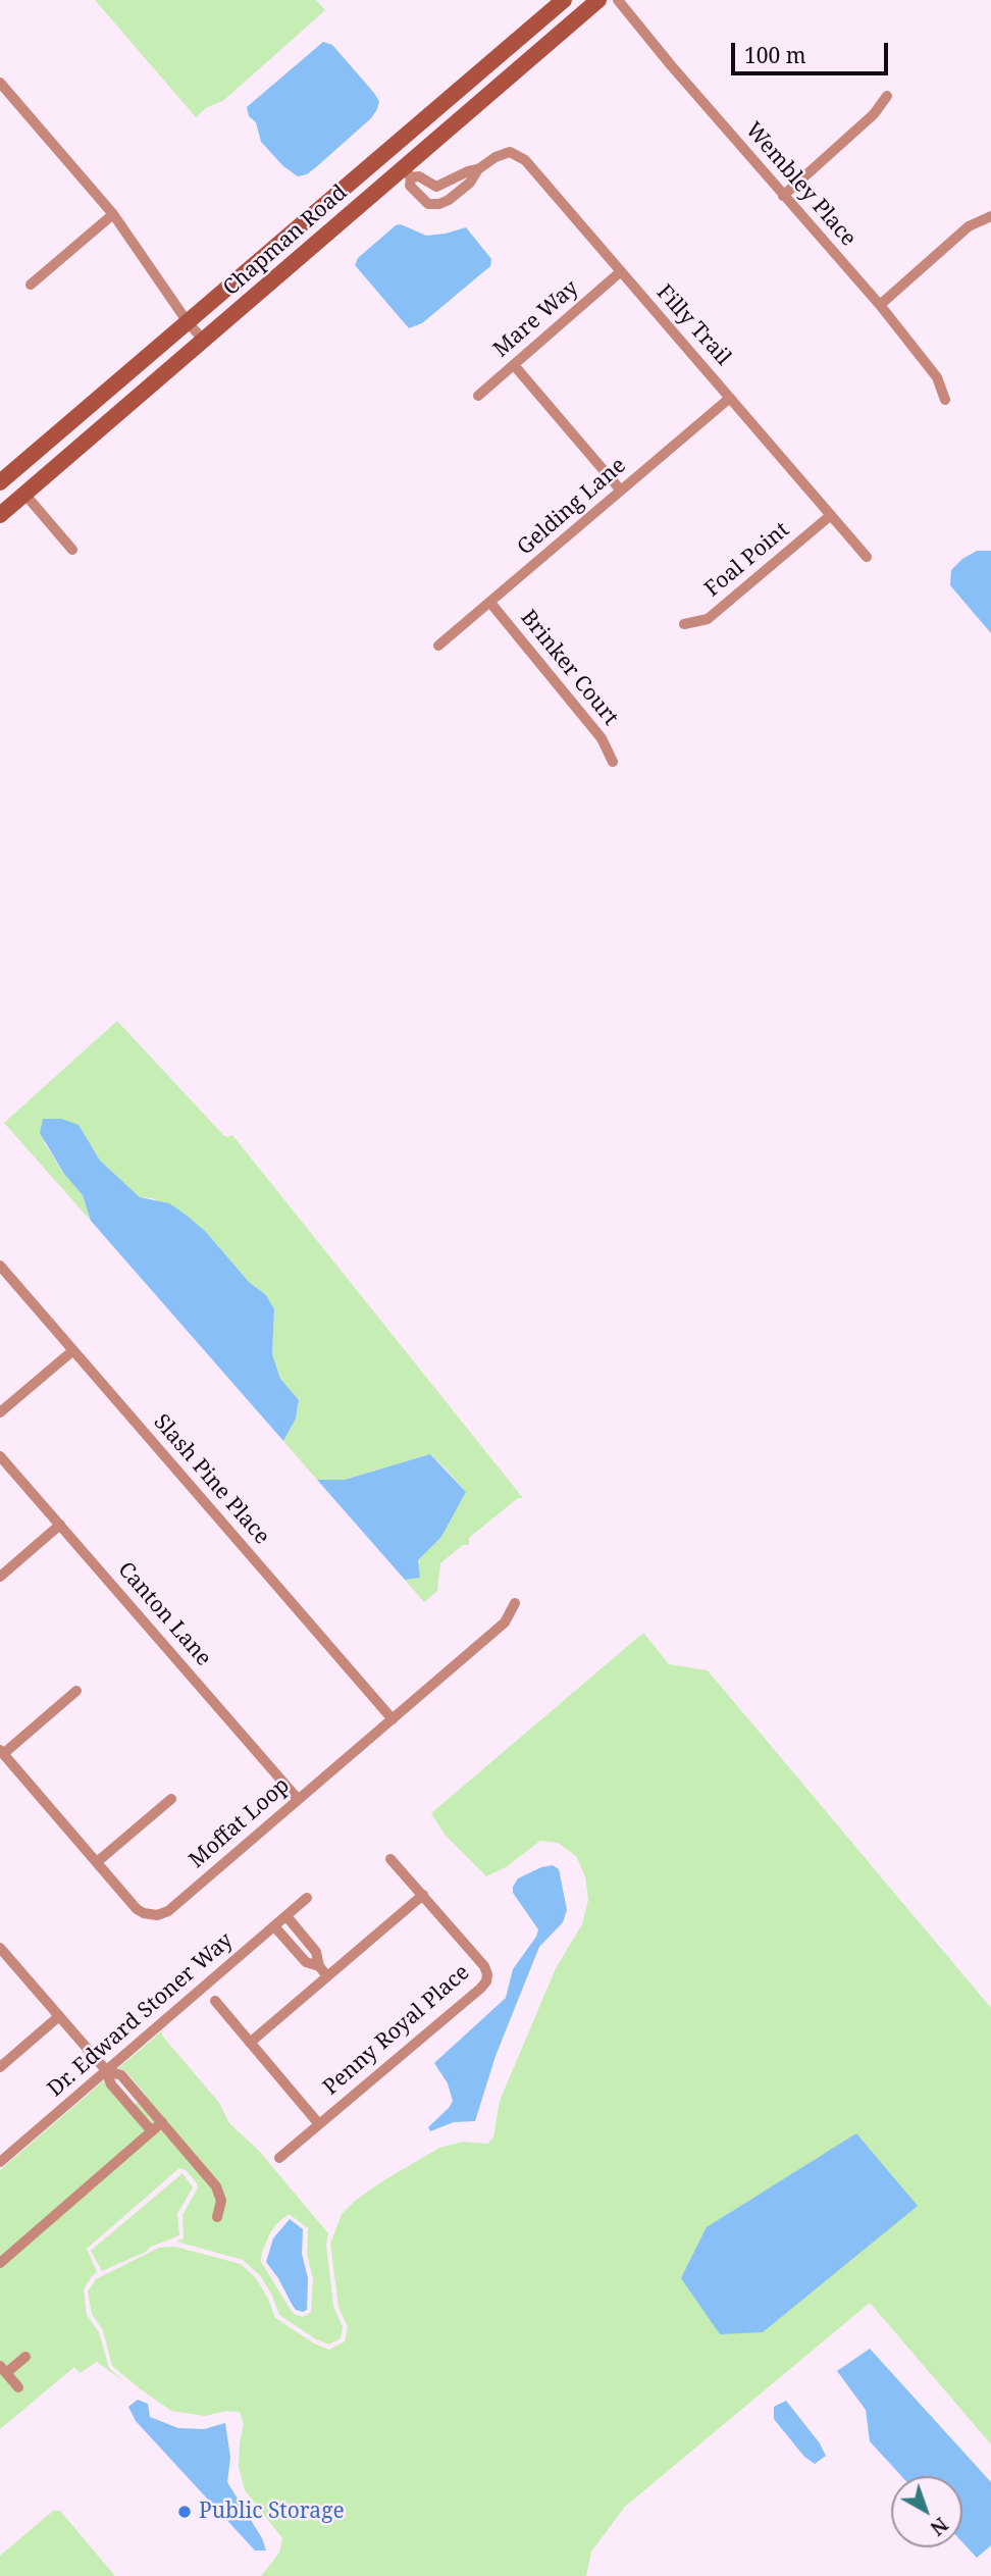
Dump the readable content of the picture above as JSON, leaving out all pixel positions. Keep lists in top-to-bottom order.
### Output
{
  "streets": {
    "street": [
      "Wembley Place",
      "Chapman Road",
      "Mare Way",
      "Filly Trail",
      "Gelding Lane",
      "Foal Point",
      "Brinker Court",
      "Slash Pine Place",
      "Canton Lane",
      "Moffat Loop",
      "Dr. Edward Stoner Way",
      "Penny Royal Place"
    ]
  },
  "crossings": [
    ["Mare Way", "Filly Trail"],
    ["Filly Trail", "Gelding Lane"],
    ["Filly Trail", "Foal Point"],
    ["Gelding Lane", "Brinker Court"],
    ["Slash Pine Place", "Moffat Loop"],
    ["Canton Lane", "Moffat Loop"]
  ],
  "places": ["Public Storage"],
  "scale_bar": "100 m",
  "north": "bottom right"
}
